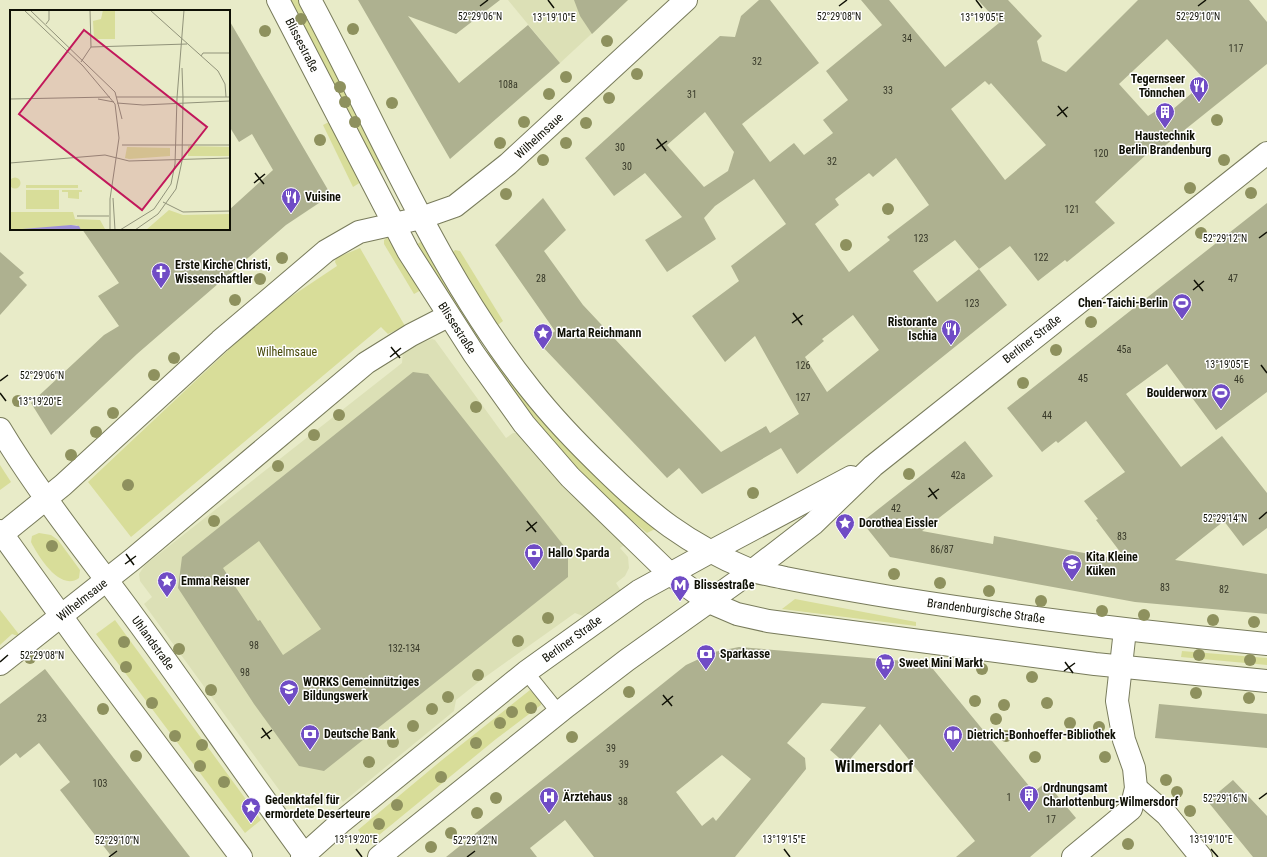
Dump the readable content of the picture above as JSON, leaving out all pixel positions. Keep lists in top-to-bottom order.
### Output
{
  "streets": {
    "main road": [
      "Blissestraße",
      "Wilhelmsaue",
      "Berliner Straße",
      "Brandenburgische Straße",
      "Uhlandstraße"
    ]
  },
  "crossings": [
    ["Blissestraße", "Wilhelmsaue"],
    ["Blissestraße", "Berliner Straße"],
    ["Blissestraße", "Brandenburgische Straße"],
    ["Wilhelmsaue", "Uhlandstraße"],
    ["Berliner Straße", "Brandenburgische Straße"],
    ["Berliner Straße", "Uhlandstraße"]
  ],
  "districts": ["Wilmersdorf"],
  "parks": ["Wilhelmsaue"],
  "places": {
    "restaurant": ["Tegernseer Tönnchen", "Vuisine", "Ristorante Ischia"],
    "building": ["Haustechnik Berlin Brandenburg", "Ordnungsamt Charlottenburg-Wilmersdorf"],
    "church": ["Erste Kirche Christi, Wissenschaftler"],
    "sports": ["Chen-Taichi-Berlin", "Boulderworx"],
    "place": [
      "Marta Reichmann",
      "Dorothea Eissler",
      "Emma Reisner",
      "Gedenktafel für ermordete Deserteure"
    ],
    "bank": ["Hallo Sparda", "Sparkasse", "Deutsche Bank"],
    "school or university": ["Kita Kleine Küken", "WORKS Gemeinnütziges Bildungswerk"],
    "metro station": ["Blissestraße"],
    "supermarket": ["Sweet Mini Markt"],
    "library": ["Dietrich-Bonhoeffer-Bibliothek"],
    "hospital": ["Ärztehaus"]
  },
  "house_numbers": [
    "34",
    "117",
    "32",
    "108a",
    "33",
    "31",
    "30",
    "120",
    "32",
    "30",
    "121",
    "123",
    "122",
    "28",
    "47",
    "123",
    "45a",
    "126",
    "45",
    "46",
    "127",
    "44",
    "42a",
    "42",
    "83",
    "86/87",
    "83",
    "82",
    "98",
    "132-134",
    "98",
    "23",
    "39",
    "39",
    "103",
    "1",
    "38",
    "17"
  ],
  "coordinates": [
    "52°29'06\"N",
    "52°29'08\"N",
    "52°29'10\"N",
    "13°19'10\"E",
    "13°19'05\"E",
    "52°29'12\"N",
    "13°19'20\"E",
    "52°29'14\"N",
    "52°29'16\"N",
    "13°19'15\"E"
  ]
}
